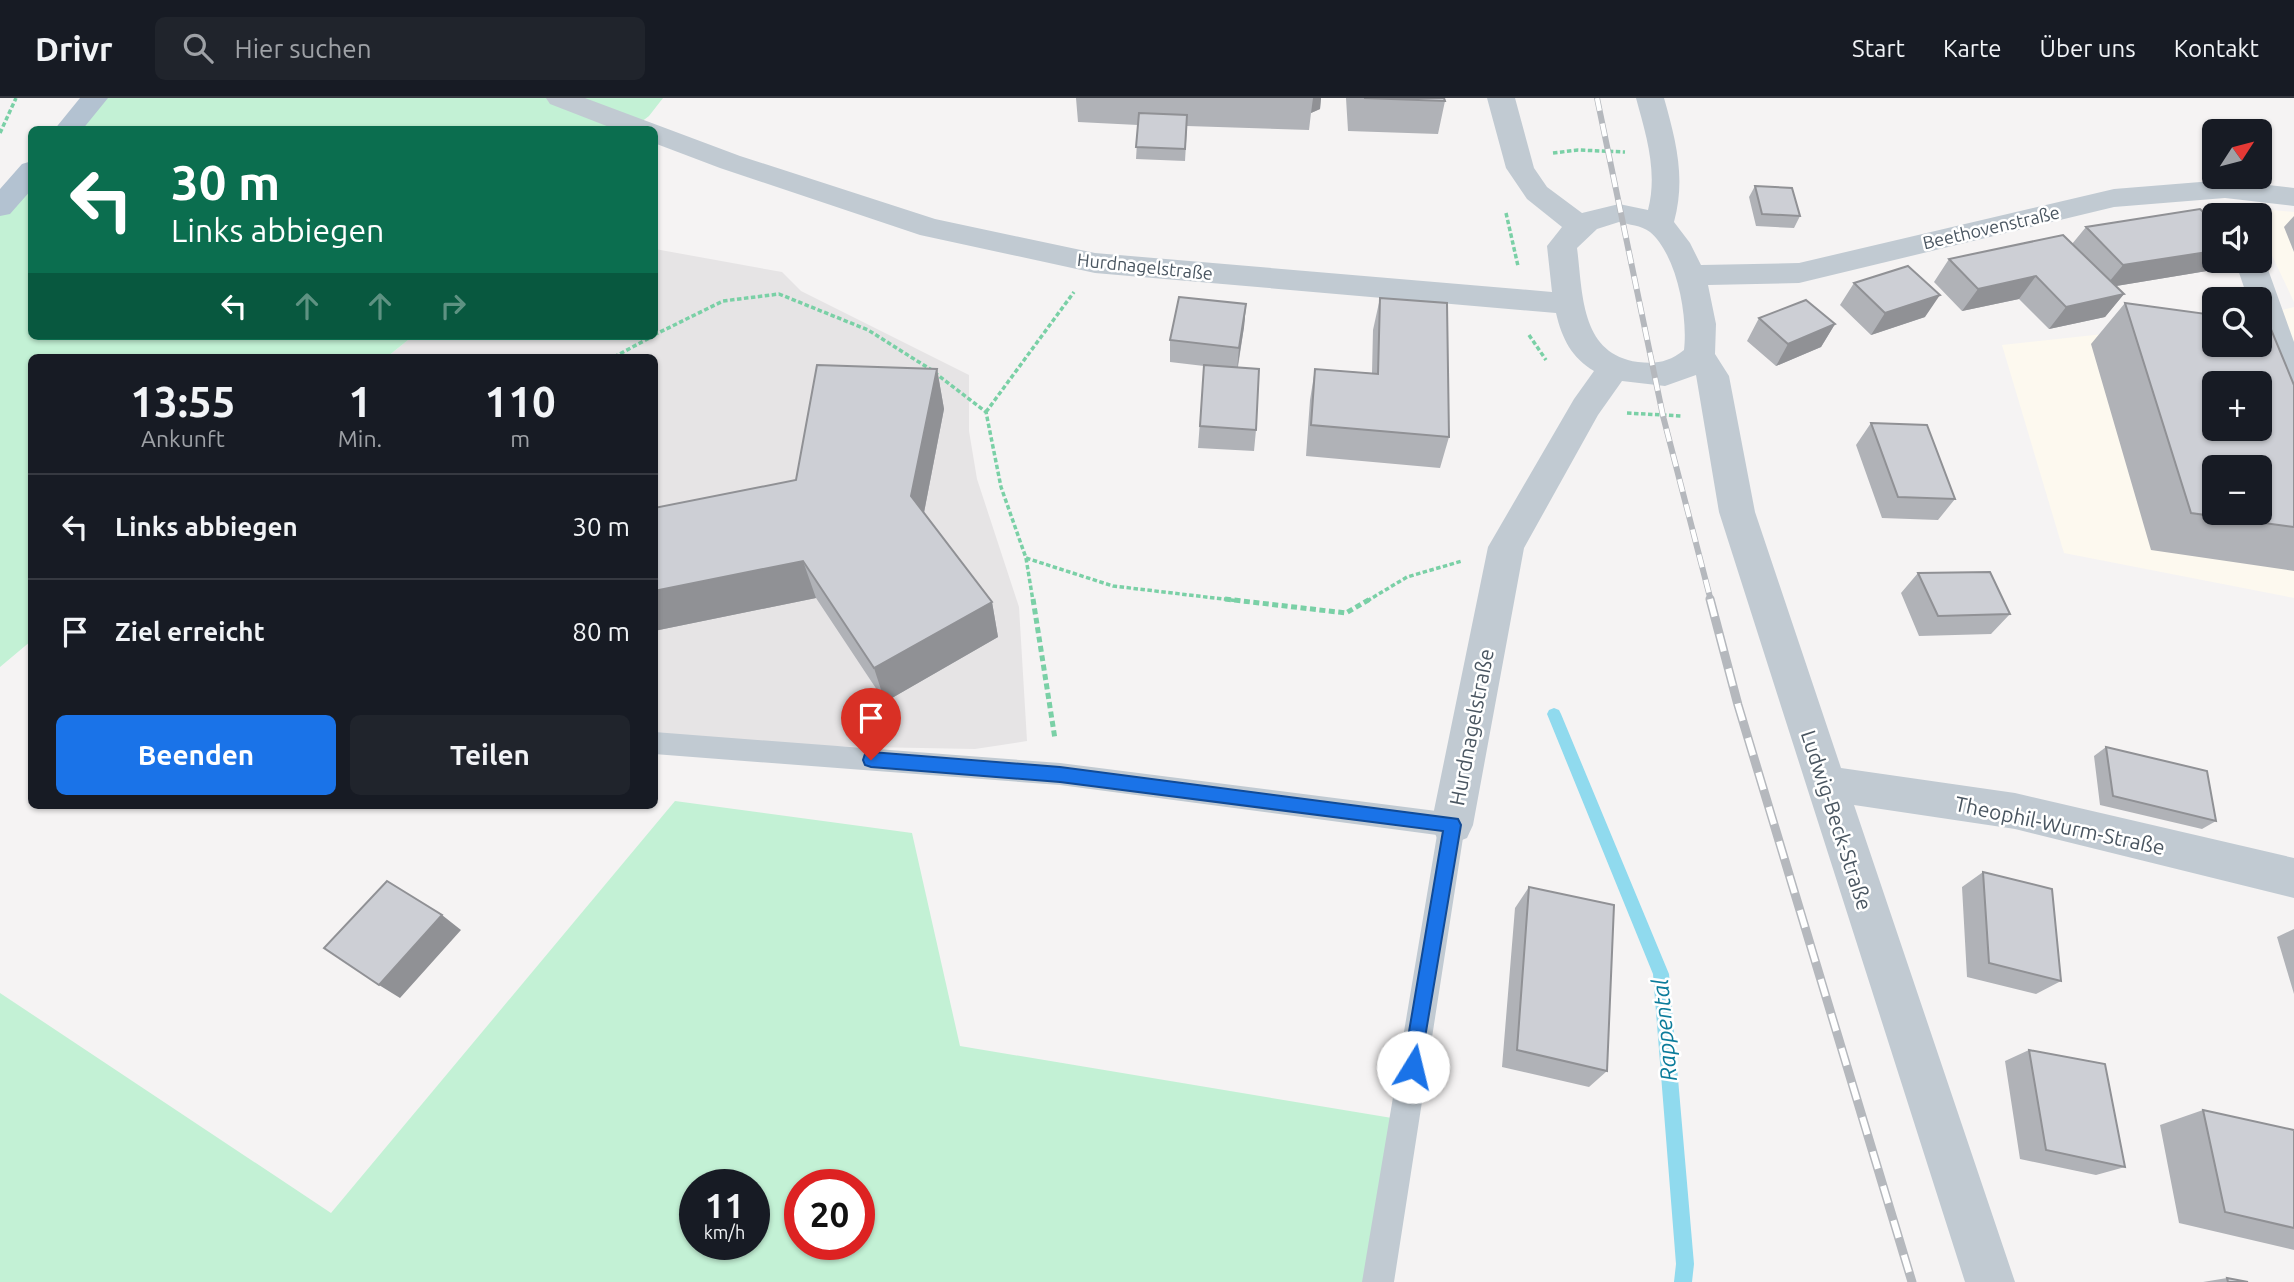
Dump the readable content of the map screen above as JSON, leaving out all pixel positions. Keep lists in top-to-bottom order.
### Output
{
  "streets": {
    "street": [
      "Beethovenstraße",
      "Hurdnagelstraße",
      "Ludwig-Beck-Straße",
      "Theophil-Wurm-Straße"
    ]
  },
  "crossings": [
    ["Beethovenstraße", "Hurdnagelstraße"],
    ["Beethovenstraße", "Ludwig-Beck-Straße"],
    ["Hurdnagelstraße", "Ludwig-Beck-Straße"],
    ["Ludwig-Beck-Straße", "Theophil-Wurm-Straße"]
  ],
  "water": ["Rappental"],
  "north": "top right",
  "page": {
    "header": "Drivr",
    "search": "Hier suchen",
    "nav": [
      "Start",
      "Karte",
      "Über uns",
      "Kontakt"
    ],
    "map_buttons": ["+", "−"],
    "turn": ["30 m", "Links abbiegen"],
    "eta": [
      "13:55",
      "Ankunft",
      "1",
      "Min.",
      "110",
      "m"
    ],
    "list": [
      {
        "name": "Links abbiegen",
        "value": "30 m"
      },
      {
        "name": "Ziel erreicht",
        "value": "80 m"
      }
    ],
    "buttons": ["Beenden", "Teilen"],
    "speed": "11 km/h",
    "limit": "20"
  }
}
